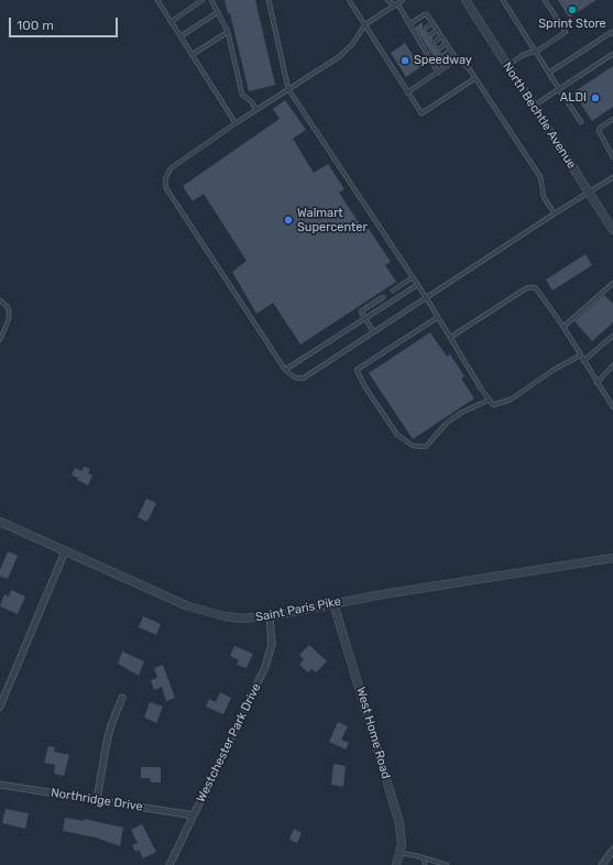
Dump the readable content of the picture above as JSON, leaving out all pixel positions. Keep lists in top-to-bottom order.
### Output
{
  "streets": {
    "street": [
      "North Bechtle Avenue",
      "Saint Paris Pike",
      "West Home Road",
      "Westchester Park Drive",
      "Northridge Drive"
    ]
  },
  "crossings": [
    ["Saint Paris Pike", "West Home Road"],
    ["Saint Paris Pike", "Westchester Park Drive"],
    ["Westchester Park Drive", "Northridge Drive"]
  ],
  "places": [
    "Sprint Store",
    "Speedway",
    "ALDI",
    "Walmart Supercenter"
  ],
  "scale_bar": "100 m"
}
